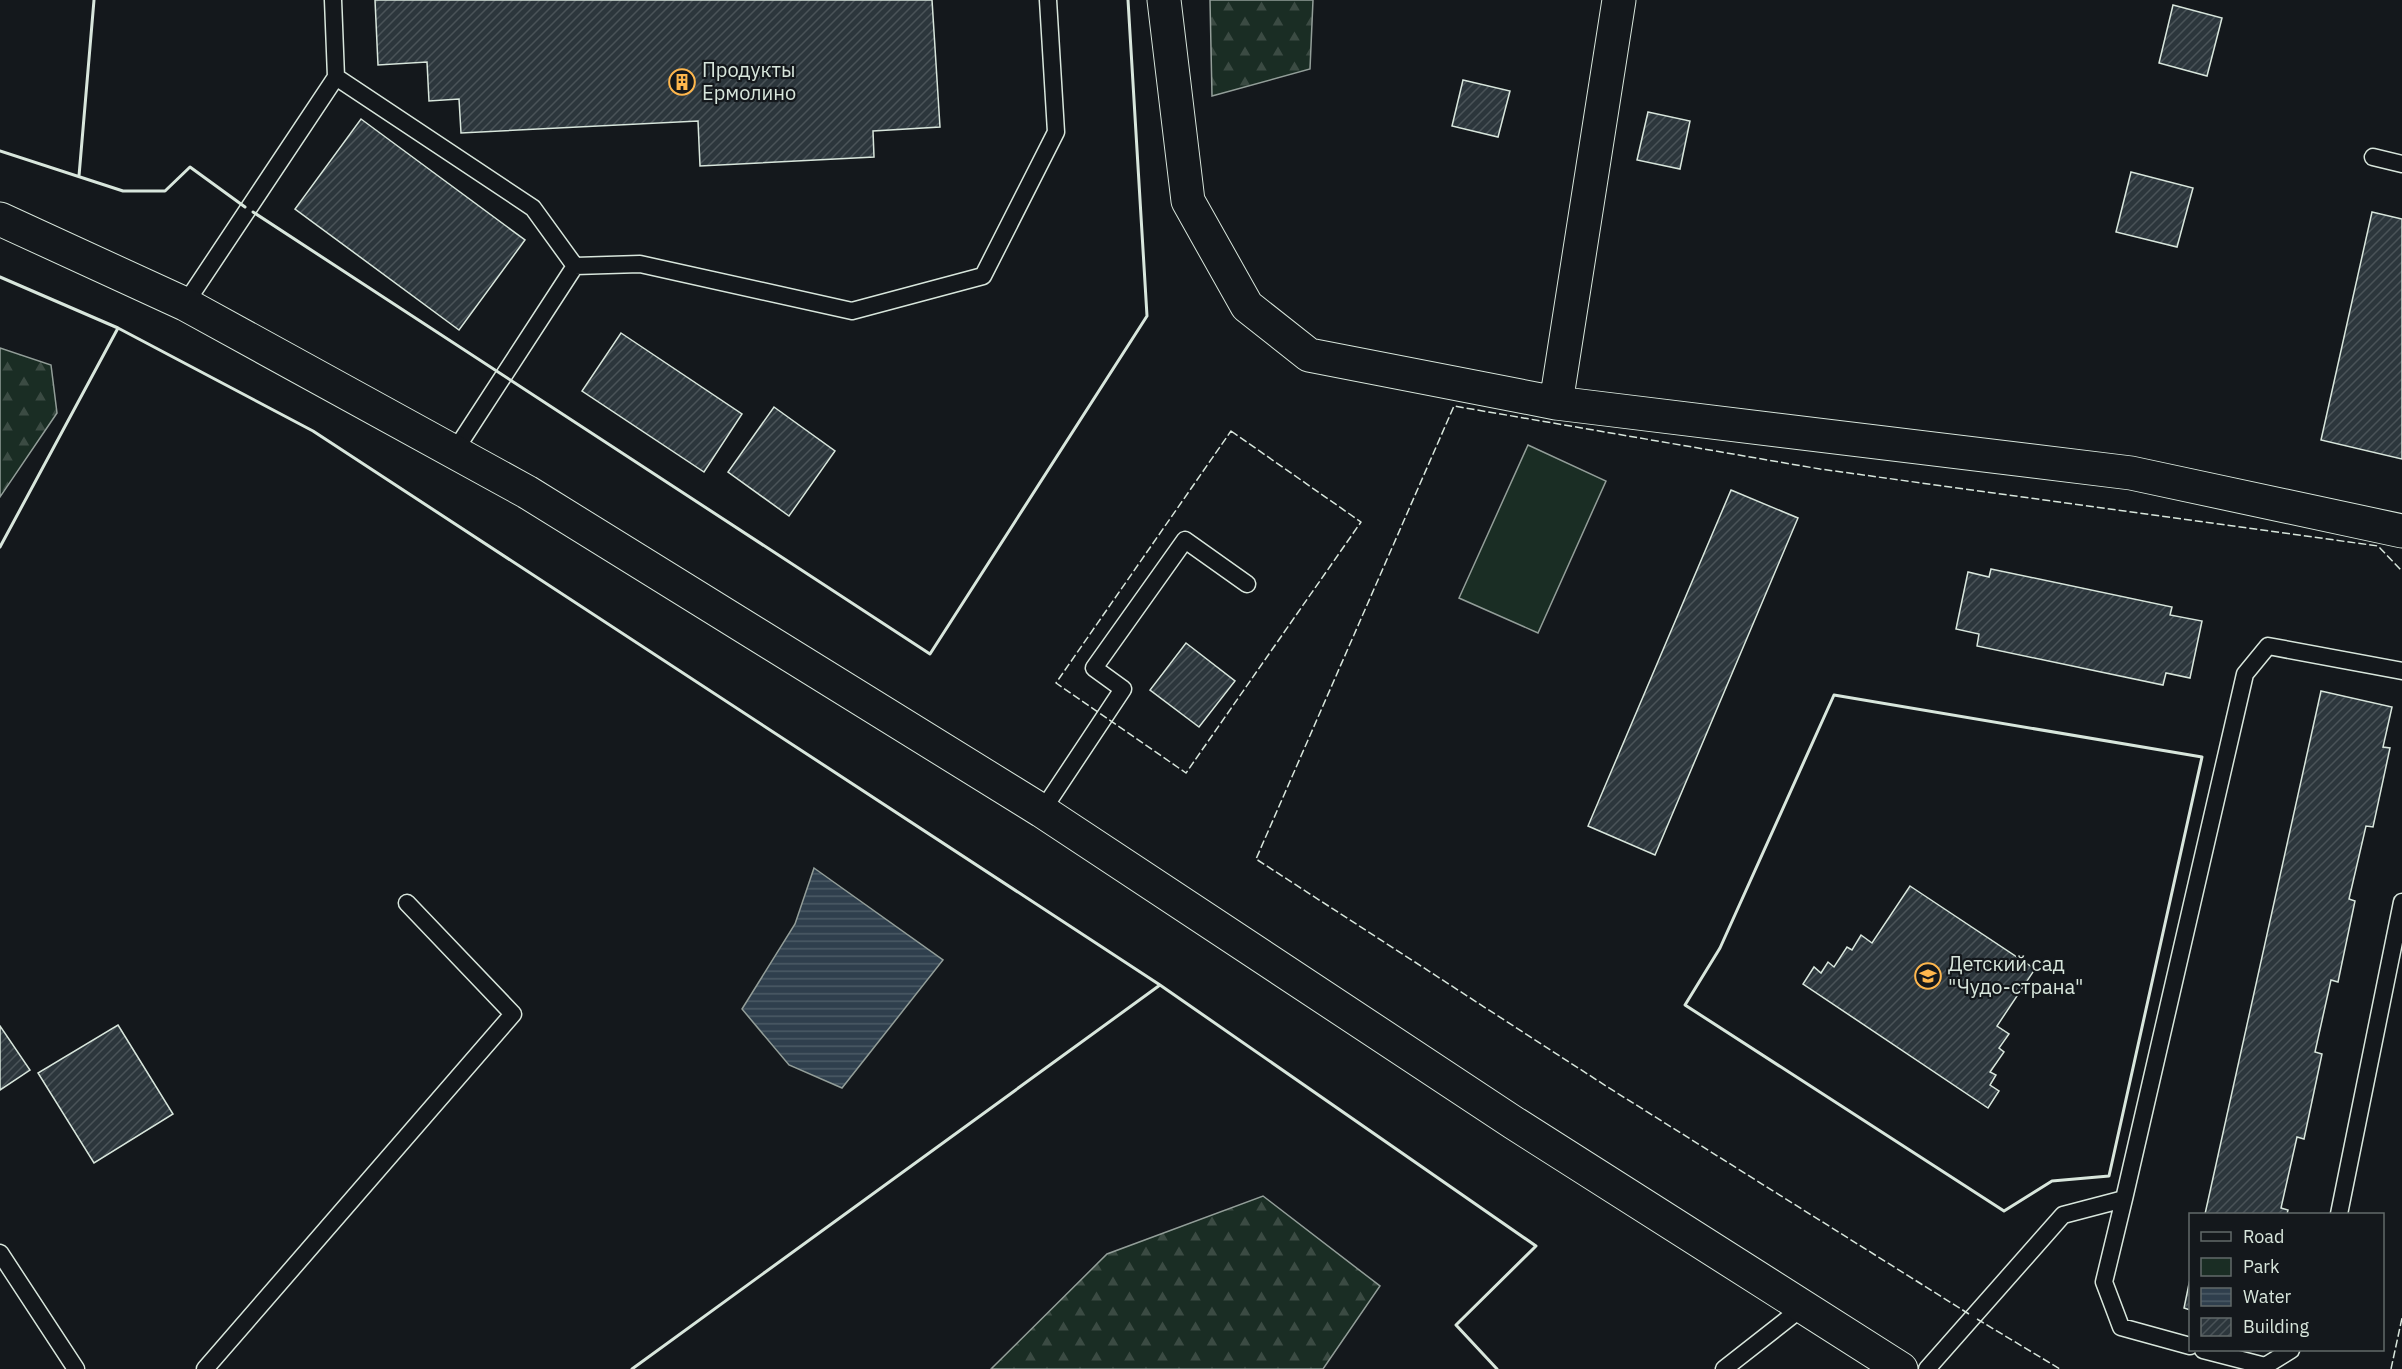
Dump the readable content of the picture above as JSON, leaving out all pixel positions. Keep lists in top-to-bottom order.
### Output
{
  "places": {
    "building": ["Продукты Ермолино"],
    "school or university": ["Детский сад \"Чудо-страна\""]
  },
  "legend": [
    "Road",
    "Park",
    "Water",
    "Building"
  ]
}
